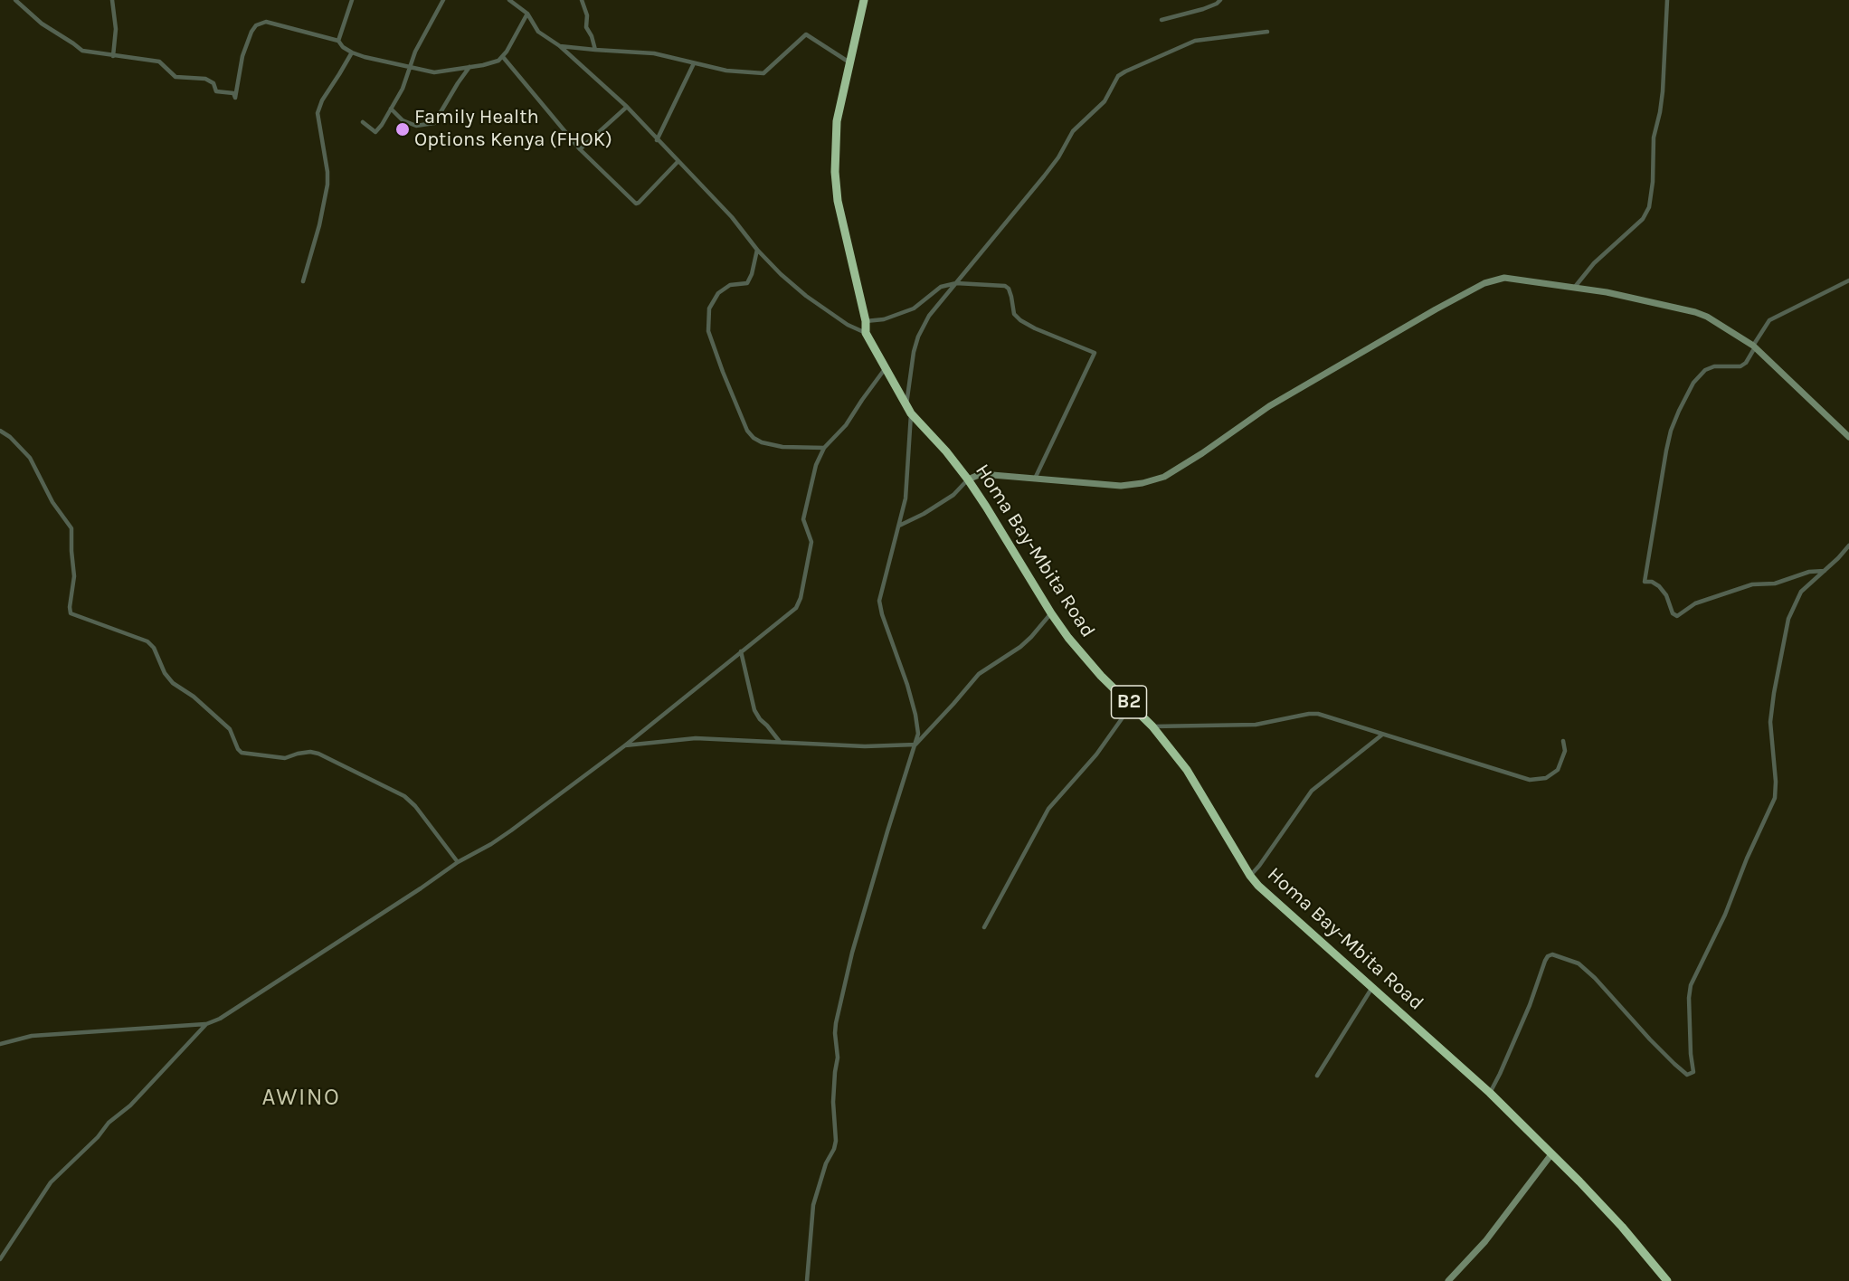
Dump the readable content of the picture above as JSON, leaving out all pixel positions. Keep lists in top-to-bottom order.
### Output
{
  "streets": {
    "highway": ["Homa Bay-Mbita Road", "B2"]
  },
  "districts": ["AWINO"],
  "places": ["Family Health Options Kenya (FHOK)"]
}
